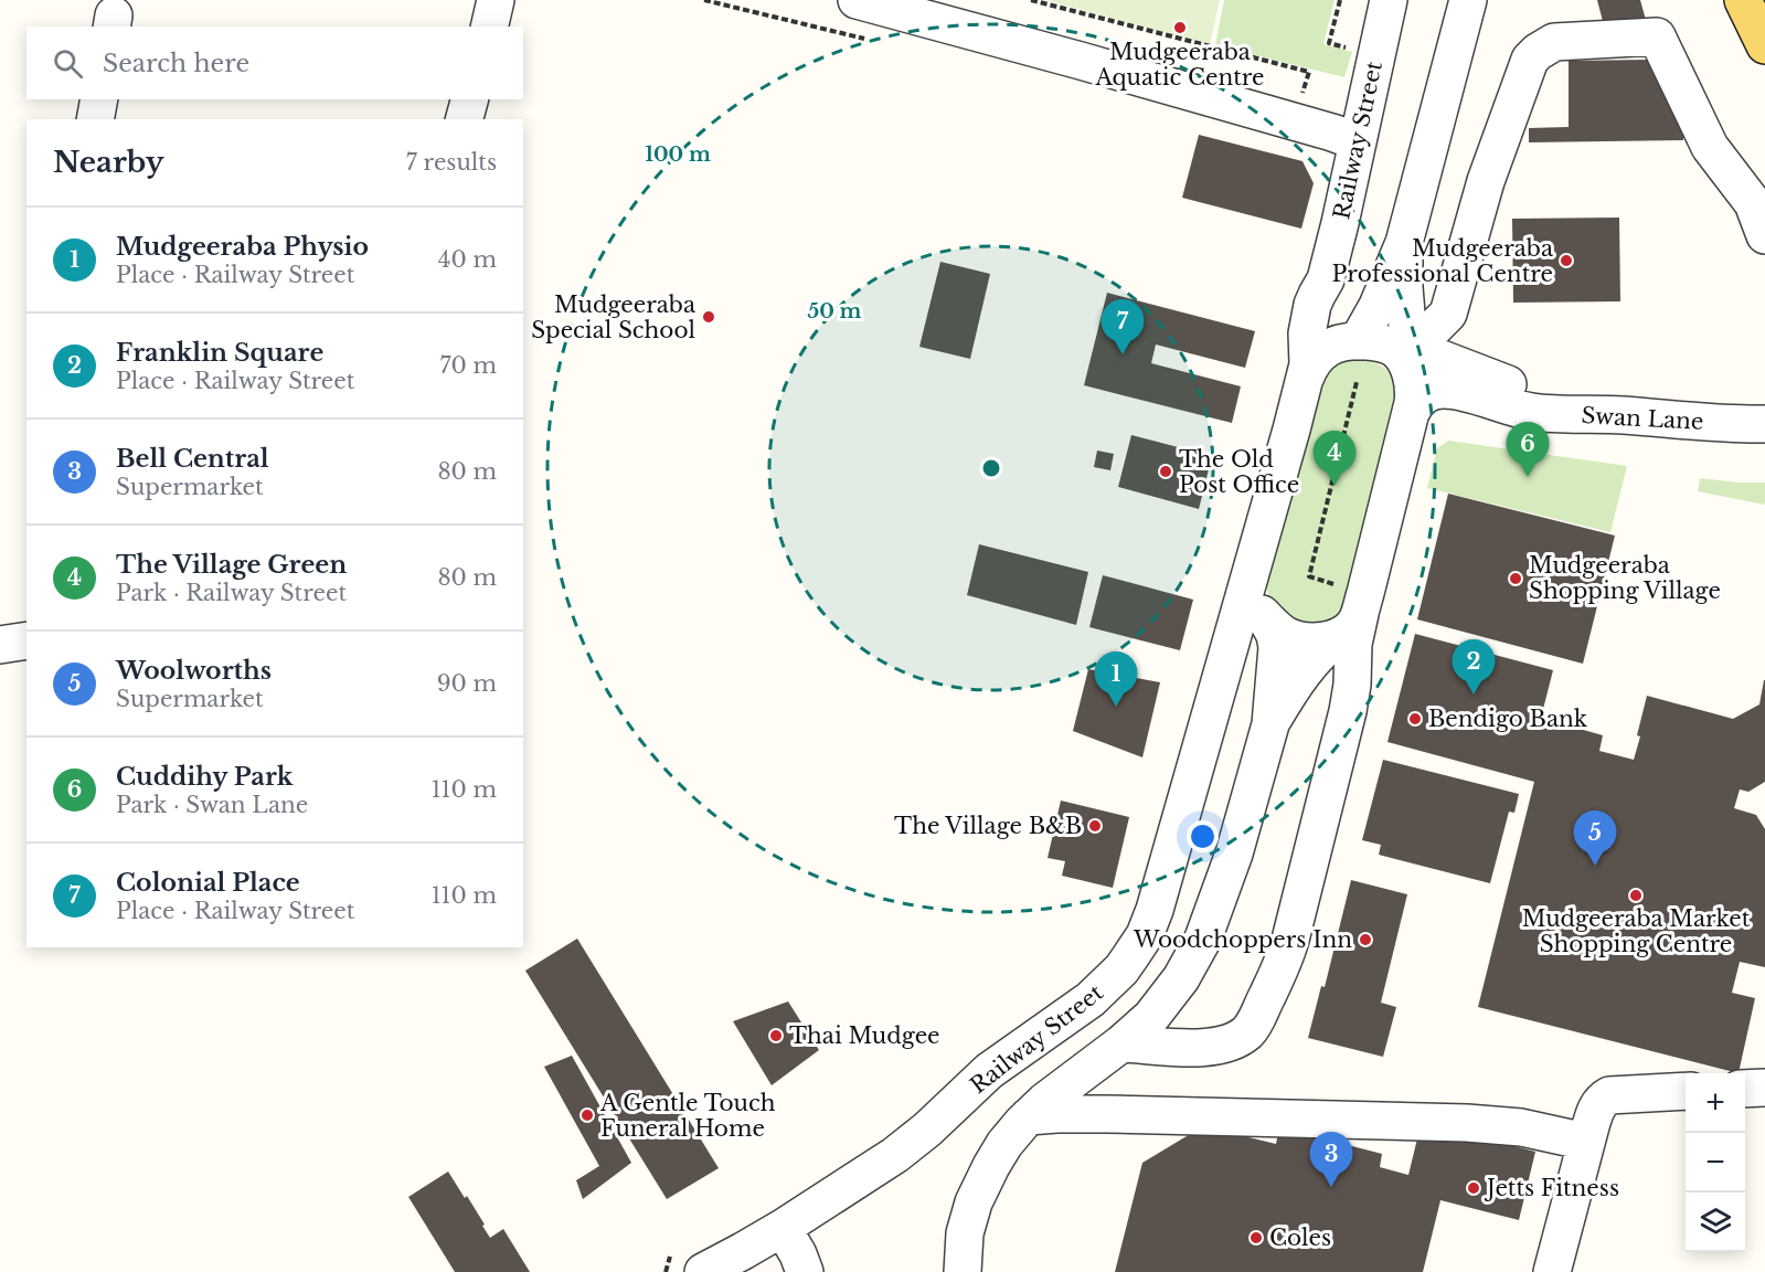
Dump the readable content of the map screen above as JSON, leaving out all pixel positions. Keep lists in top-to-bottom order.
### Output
{
  "streets": {
    "street": ["Railway Street", "Swan Lane"]
  },
  "crossings": [
    ["Railway Street", "Swan Lane"]
  ],
  "places": [
    "Mudgeeraba Aquatic Centre",
    "Mudgeeraba Professional Centre",
    "Mudgeeraba Special School",
    "The Old Post Office",
    "Mudgeeraba Shopping Village",
    "Bendigo Bank",
    "The Village B&B",
    "Mudgeeraba Market Shopping Centre",
    "Woodchoppers Inn",
    "Thai Mudgee",
    "A Gentle Touch Funeral Home",
    "Jetts Fitness",
    "Coles"
  ],
  "page": {
    "search": "Search here",
    "heading": ["Nearby", "7 results"],
    "list": [
      {
        "mark": "1",
        "name": "Mudgeeraba Physio",
        "note": "Place · Railway Street",
        "value": "40 m"
      },
      {
        "mark": "2",
        "name": "Franklin Square",
        "note": "Place · Railway Street",
        "value": "70 m"
      },
      {
        "mark": "3",
        "name": "Bell Central",
        "note": "Supermarket",
        "value": "80 m"
      },
      {
        "mark": "4",
        "name": "The Village Green",
        "note": "Park · Railway Street",
        "value": "80 m"
      },
      {
        "mark": "5",
        "name": "Woolworths",
        "note": "Supermarket",
        "value": "90 m"
      },
      {
        "mark": "6",
        "name": "Cuddihy Park",
        "note": "Park · Swan Lane",
        "value": "110 m"
      },
      {
        "mark": "7",
        "name": "Colonial Place",
        "note": "Place · Railway Street",
        "value": "110 m"
      }
    ],
    "pins": [
      "7",
      "6",
      "4",
      "2",
      "1",
      "5",
      "3"
    ],
    "map_buttons": ["+", "−"]
  },
  "rings": ["100 m", "50 m"]
}
